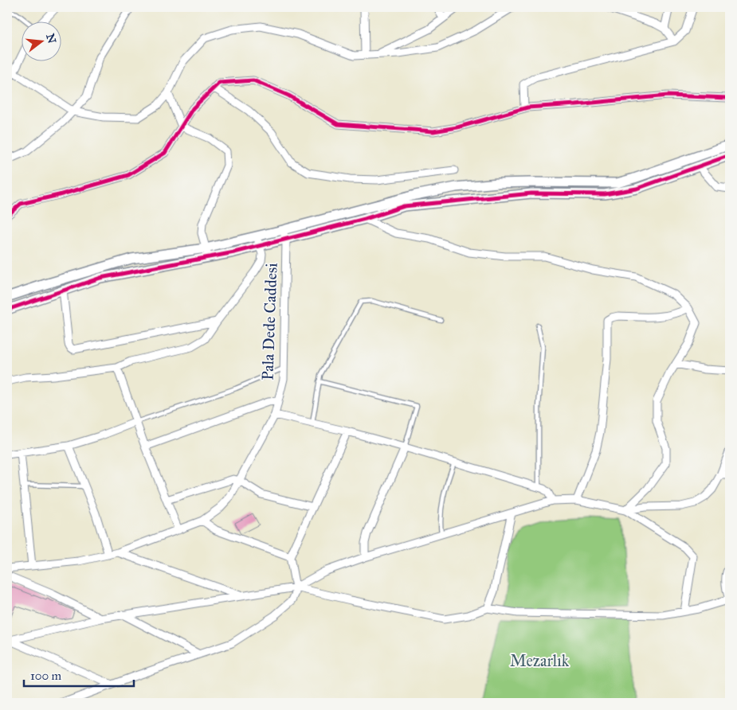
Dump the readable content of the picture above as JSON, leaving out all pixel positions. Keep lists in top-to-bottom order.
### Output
{
  "streets": {
    "street": ["Pala Dede Caddesi"]
  },
  "parks": ["Mezarlık"],
  "scale_bar": "100 m",
  "north": "right"
}
